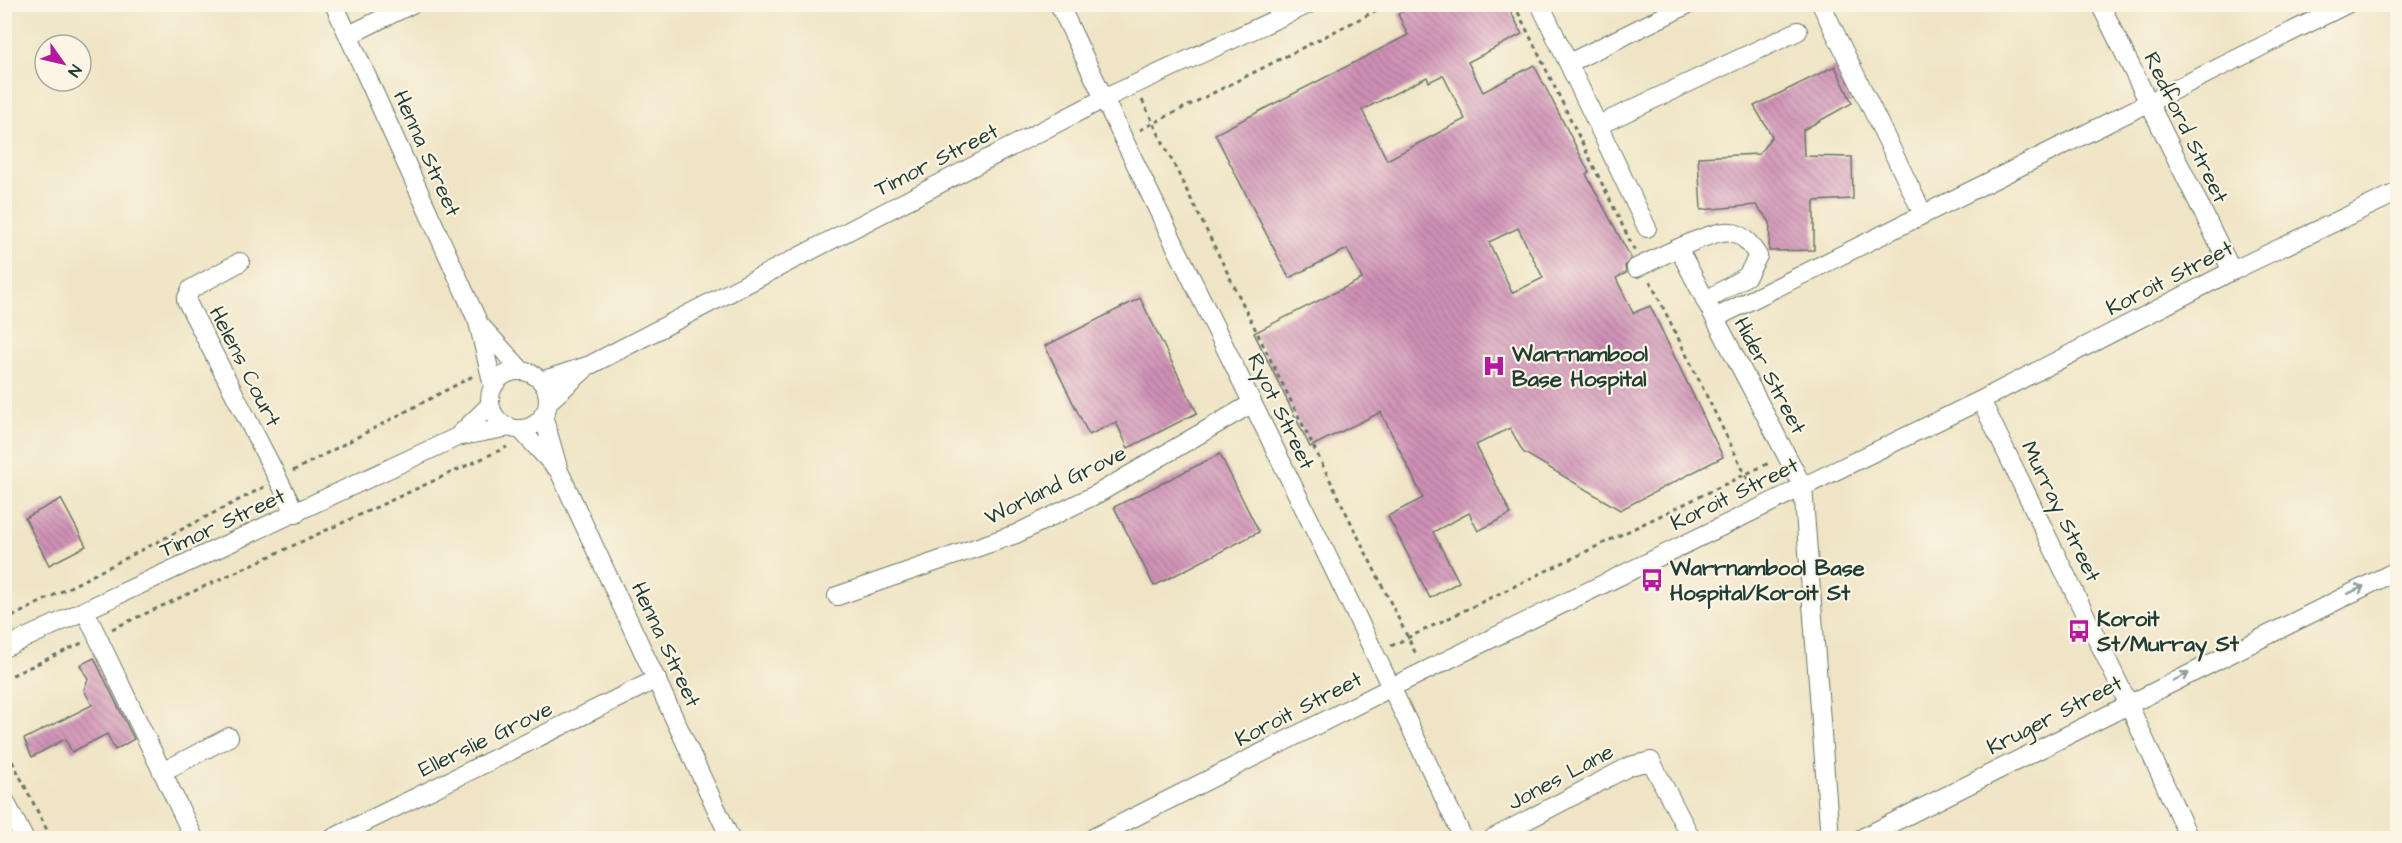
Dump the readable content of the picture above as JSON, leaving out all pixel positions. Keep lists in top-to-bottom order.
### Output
{
  "streets": {
    "street": [
      "Redford Street",
      "Henna Street",
      "Timor Street",
      "Koroit Street",
      "Helens Court",
      "Hider Street",
      "Ryot Street",
      "Worland Grove",
      "Murray Street",
      "Kruger Street",
      "Ellerslie Grove",
      "Jones Lane"
    ]
  },
  "crossings": [
    ["Redford Street", "Koroit Street"],
    ["Henna Street", "Timor Street"],
    ["Henna Street", "Ellerslie Grove"],
    ["Timor Street", "Helens Court"],
    ["Timor Street", "Ryot Street"],
    ["Koroit Street", "Hider Street"],
    ["Koroit Street", "Ryot Street"],
    ["Koroit Street", "Murray Street"],
    ["Ryot Street", "Worland Grove"],
    ["Murray Street", "Kruger Street"]
  ],
  "one_way": ["Kruger Street"],
  "places": {
    "hospital": ["Warrnambool Base Hospital"],
    "bus stop": ["Warrnambool Base Hospital/Koroit St", "Koroit St/Murray St"]
  },
  "north": "bottom right"
}
